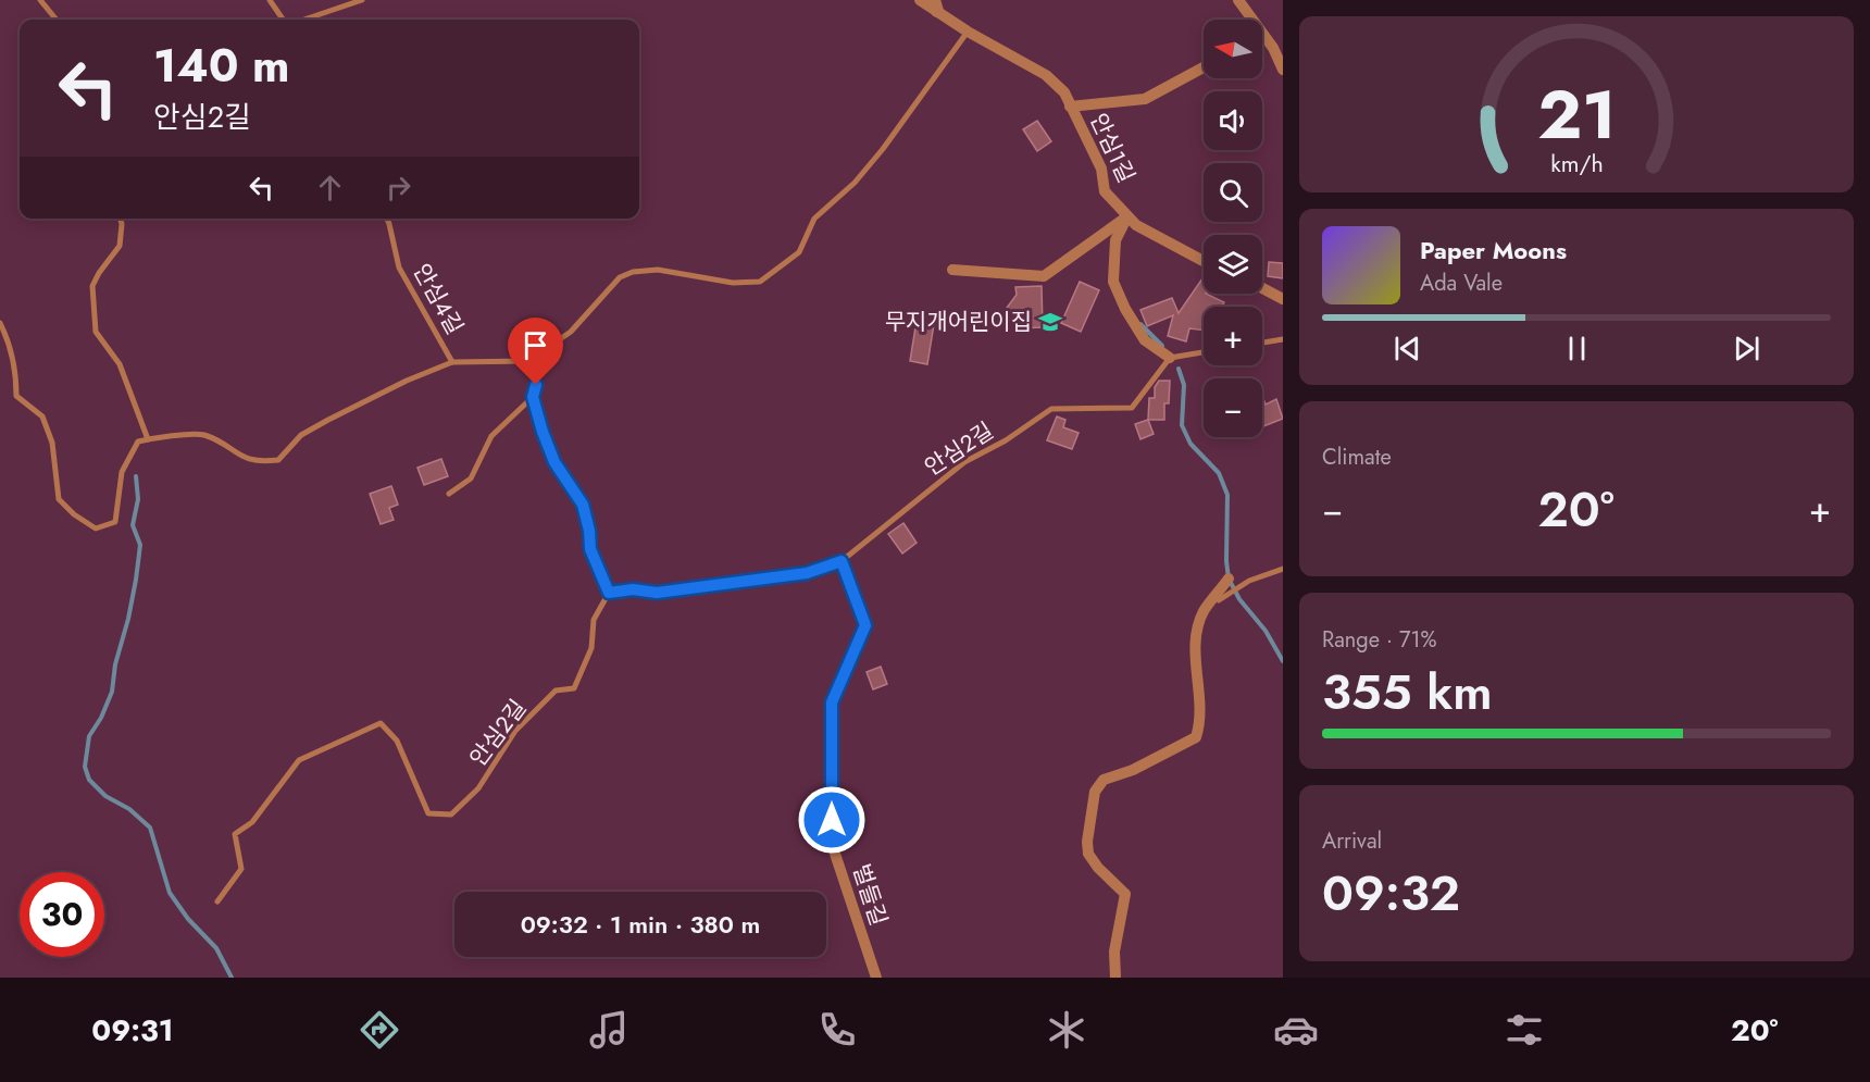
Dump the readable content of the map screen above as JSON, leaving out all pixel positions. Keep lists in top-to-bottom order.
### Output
{
  "streets": {
    "street": ["안심1길", "벌들길"],
    "lane": ["안심4길", "안심2길"]
  },
  "crossings": [
    ["안심2길", "벌들길"]
  ],
  "places": {
    "school or university": ["무지개어린이집"]
  },
  "north": "left",
  "page": {
    "map_buttons": ["+", "−"],
    "turn": ["140 m", "안심2길"],
    "song": ["Paper Moons", "Ada Vale"],
    "tile": [
      "Climate",
      ["Range · 71%", "355 km"],
      ["Arrival", "09:32"]
    ],
    "heat": ["−", "20°", "+"],
    "limit": "30",
    "trip": "09:32 · 1 min · 380 m",
    "tabs": ["09:31", "20°"],
    "gauge": ["21", "km/h"]
  }
}
